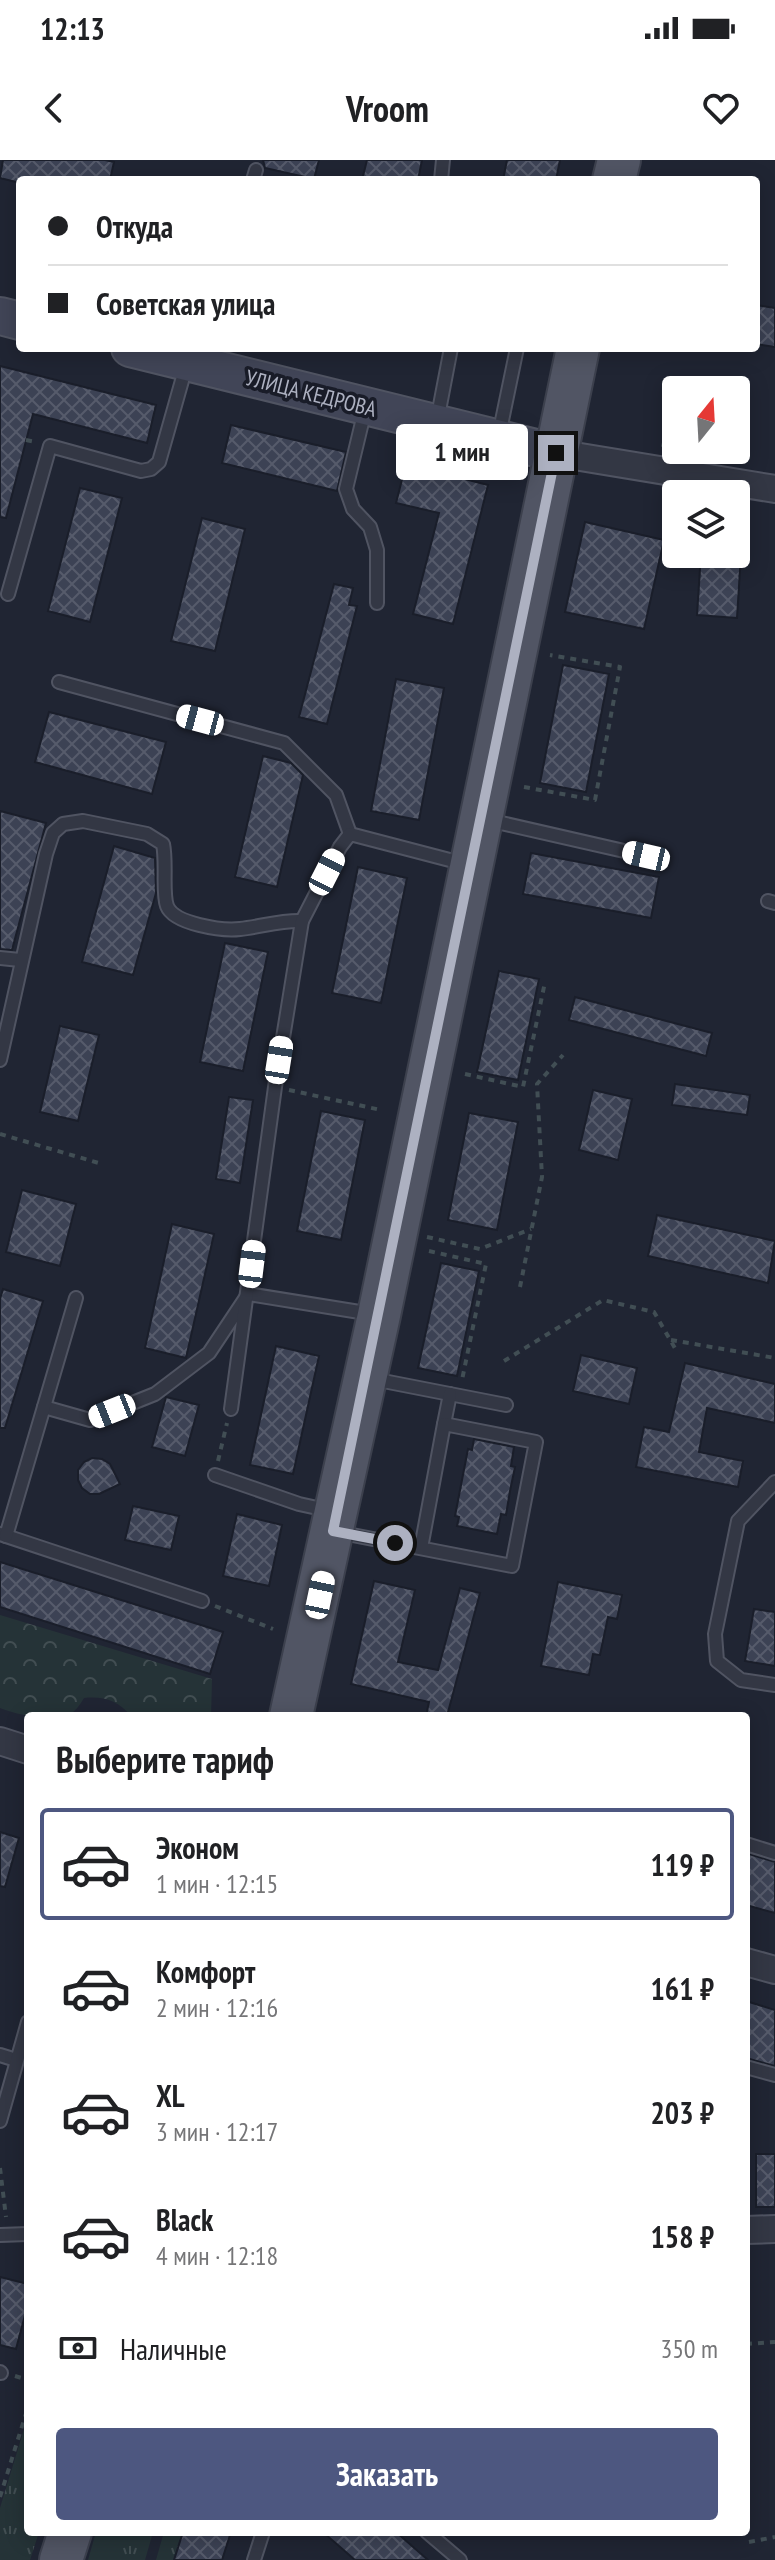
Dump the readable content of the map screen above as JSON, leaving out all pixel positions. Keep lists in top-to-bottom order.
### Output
{
  "streets": {
    "main road": ["УЛИЦА КЕДРОВА"]
  },
  "north": "top",
  "page": {
    "status": "12:13",
    "header": "Vroom",
    "banner": ["Откуда", "Советская улица"],
    "bubble": "1 мин",
    "heading": "Выберите тариф",
    "list": [
      {
        "name": "Эконом",
        "note": "1 мин · 12:15",
        "value": "119 ₽"
      },
      {
        "name": "Комфорт",
        "note": "2 мин · 12:16",
        "value": "161 ₽"
      },
      {
        "name": "XL",
        "note": "3 мин · 12:17",
        "value": "203 ₽"
      },
      {
        "name": "Black",
        "note": "4 мин · 12:18",
        "value": "158 ₽"
      }
    ],
    "pay": ["Наличные", "350 m"],
    "buttons": "Заказать"
  }
}
